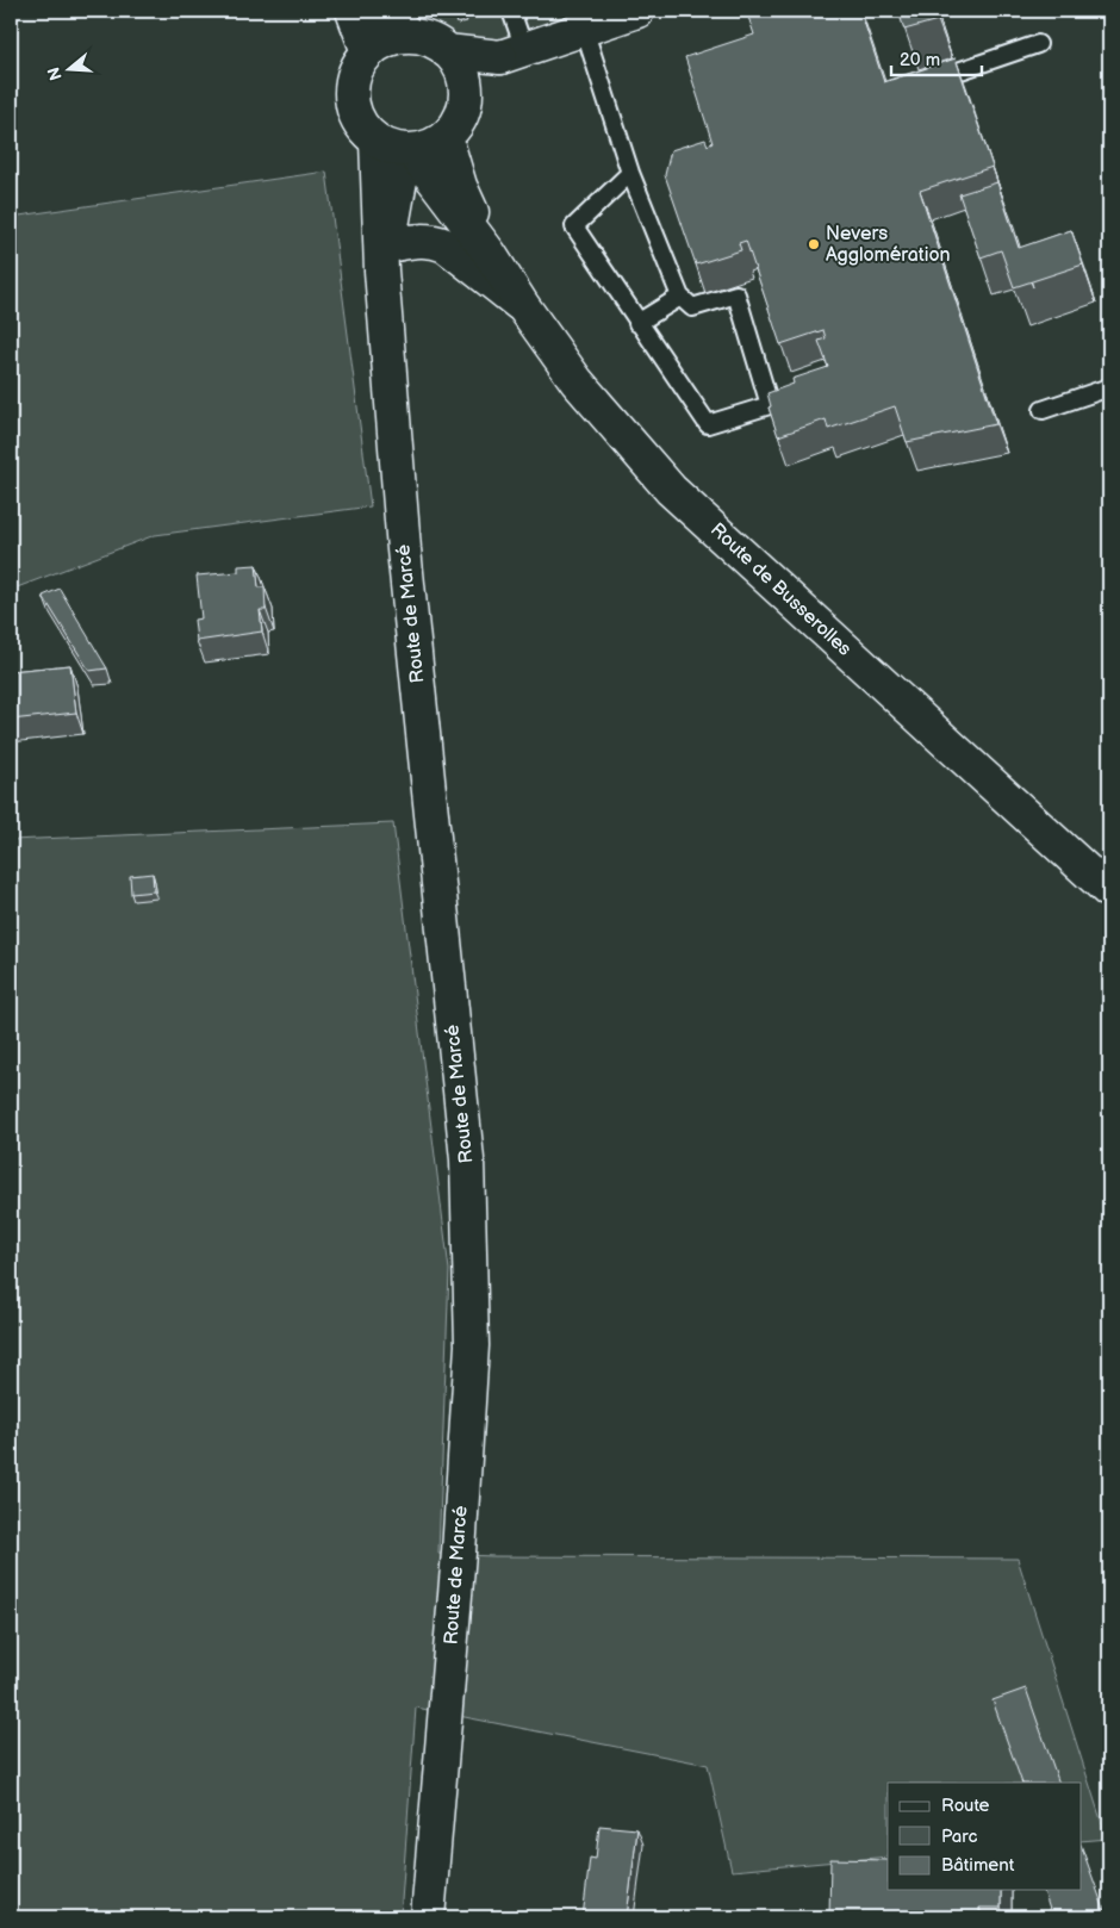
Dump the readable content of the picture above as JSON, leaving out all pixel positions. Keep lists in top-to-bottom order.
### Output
{
  "streets": {
    "street": ["Route de Busserolles", "Route de Marcé"]
  },
  "places": ["Nevers Agglomération"],
  "legend": ["Route", "Parc", "Bâtiment"],
  "scale_bar": "20 m",
  "north": "left"
}
